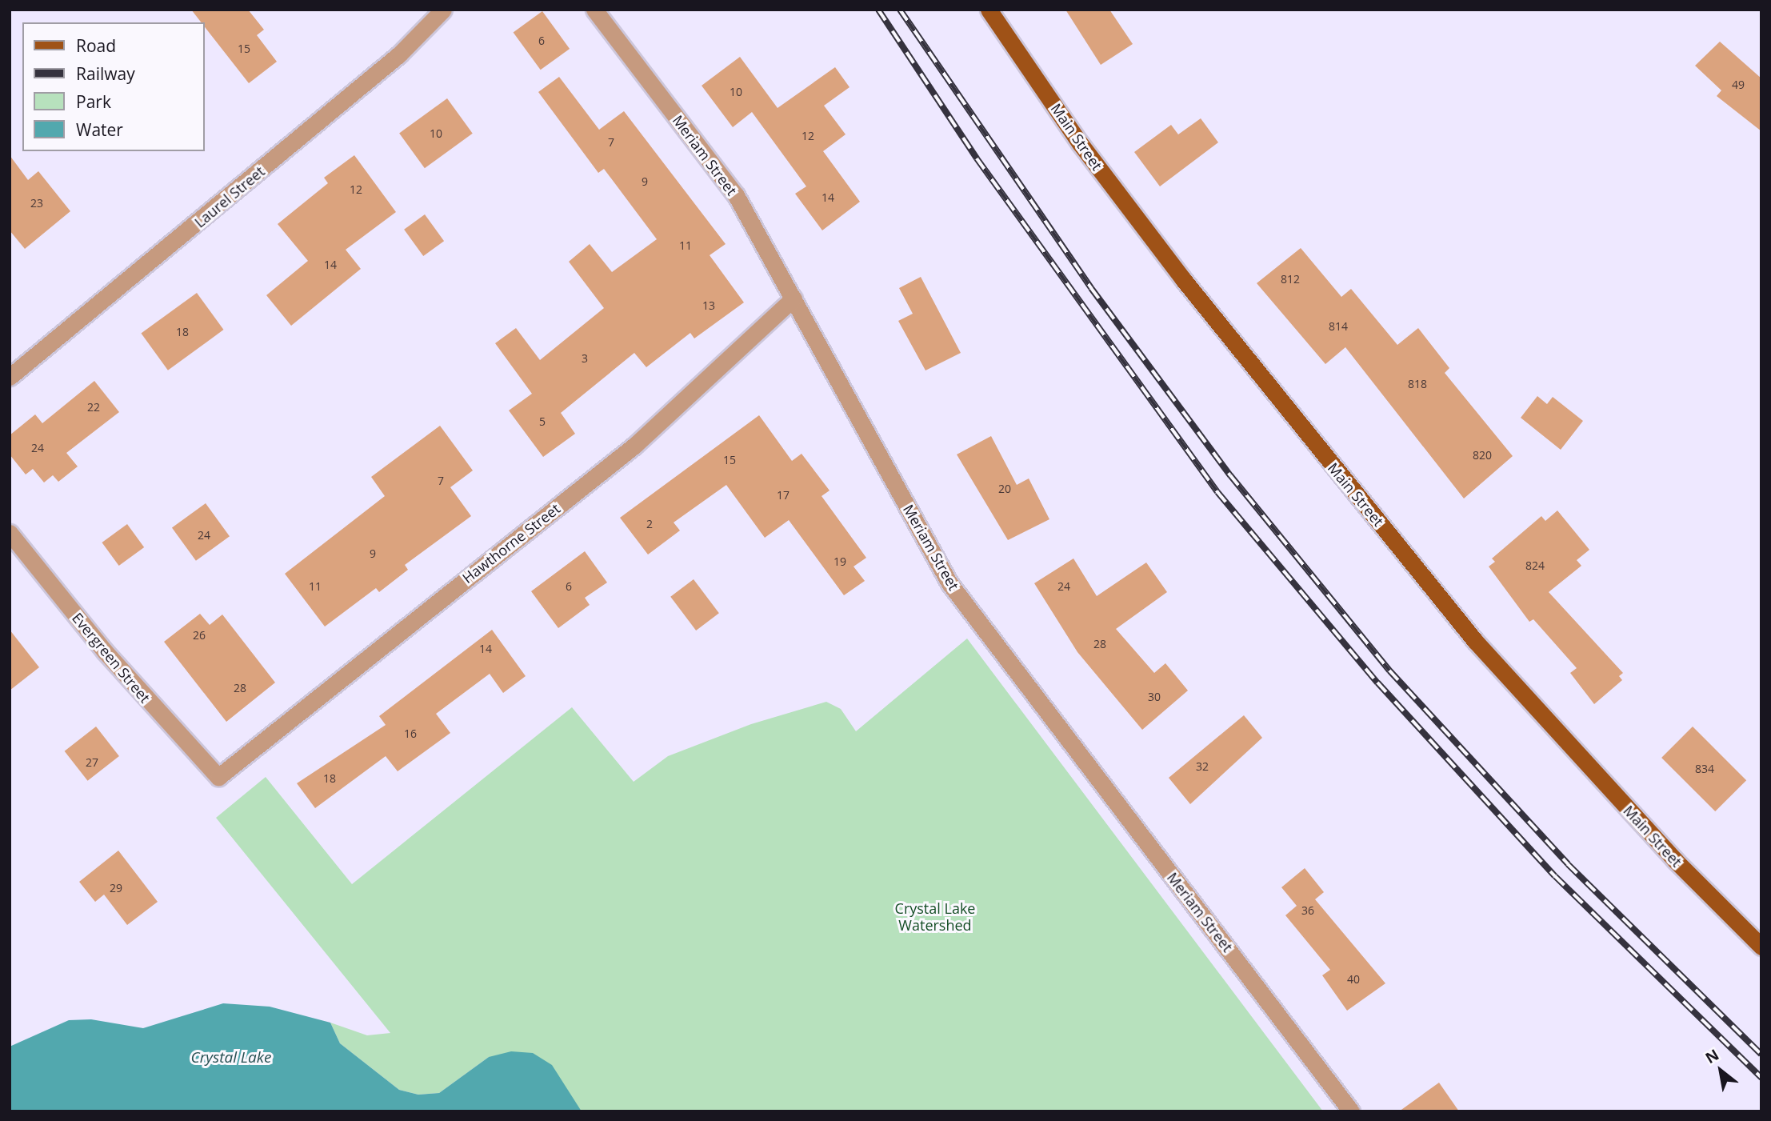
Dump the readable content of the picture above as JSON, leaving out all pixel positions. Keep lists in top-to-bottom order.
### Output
{
  "streets": {
    "main road": ["Main Street"],
    "street": [
      "Meriam Street",
      "Laurel Street",
      "Hawthorne Street",
      "Evergreen Street"
    ]
  },
  "crossings": [
    ["Meriam Street", "Hawthorne Street"],
    ["Hawthorne Street", "Evergreen Street"]
  ],
  "water": ["Crystal Lake"],
  "parks": ["Crystal Lake Watershed"],
  "house_numbers": [
    "6",
    "15",
    "49",
    "10",
    "10",
    "12",
    "7",
    "9",
    "12",
    "14",
    "23",
    "11",
    "14",
    "812",
    "13",
    "814",
    "18",
    "3",
    "818",
    "22",
    "5",
    "24",
    "820",
    "15",
    "7",
    "20",
    "17",
    "2",
    "24",
    "9",
    "19",
    "824",
    "11",
    "6",
    "24",
    "26",
    "28",
    "14",
    "28",
    "30",
    "16",
    "27",
    "32",
    "834",
    "18",
    "29",
    "36",
    "40"
  ],
  "legend": [
    "Road",
    "Railway",
    "Park",
    "Water"
  ],
  "north": "top left"
}
